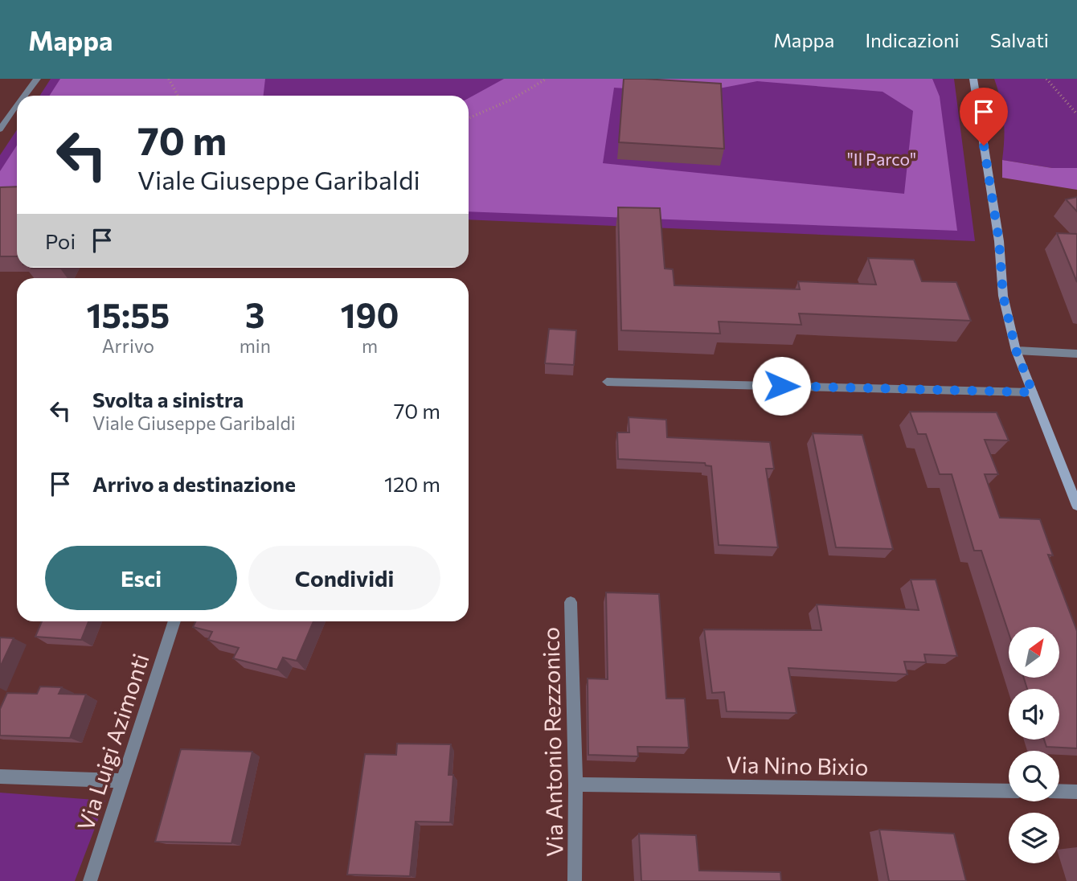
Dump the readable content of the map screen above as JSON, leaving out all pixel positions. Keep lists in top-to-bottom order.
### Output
{
  "streets": {
    "street": ["Via Luigi Azimonti", "Via Antonio Rezzonico", "Via Nino Bixio"]
  },
  "crossings": [
    ["Via Antonio Rezzonico", "Via Nino Bixio"]
  ],
  "parks": ["\"Il Parco\""],
  "north": "top right",
  "page": {
    "header": "Mappa",
    "nav": ["Mappa", "Indicazioni", "Salvati"],
    "turn": ["70 m", "Viale Giuseppe Garibaldi"],
    "then": "Poi",
    "eta": [
      "15:55",
      "Arrivo",
      "3",
      "min",
      "190",
      "m"
    ],
    "list": [
      {
        "name": "Svolta a sinistra",
        "note": "Viale Giuseppe Garibaldi",
        "value": "70 m"
      },
      {
        "name": "Arrivo a destinazione",
        "value": "120 m"
      }
    ],
    "buttons": ["Esci", "Condividi"]
  }
}
